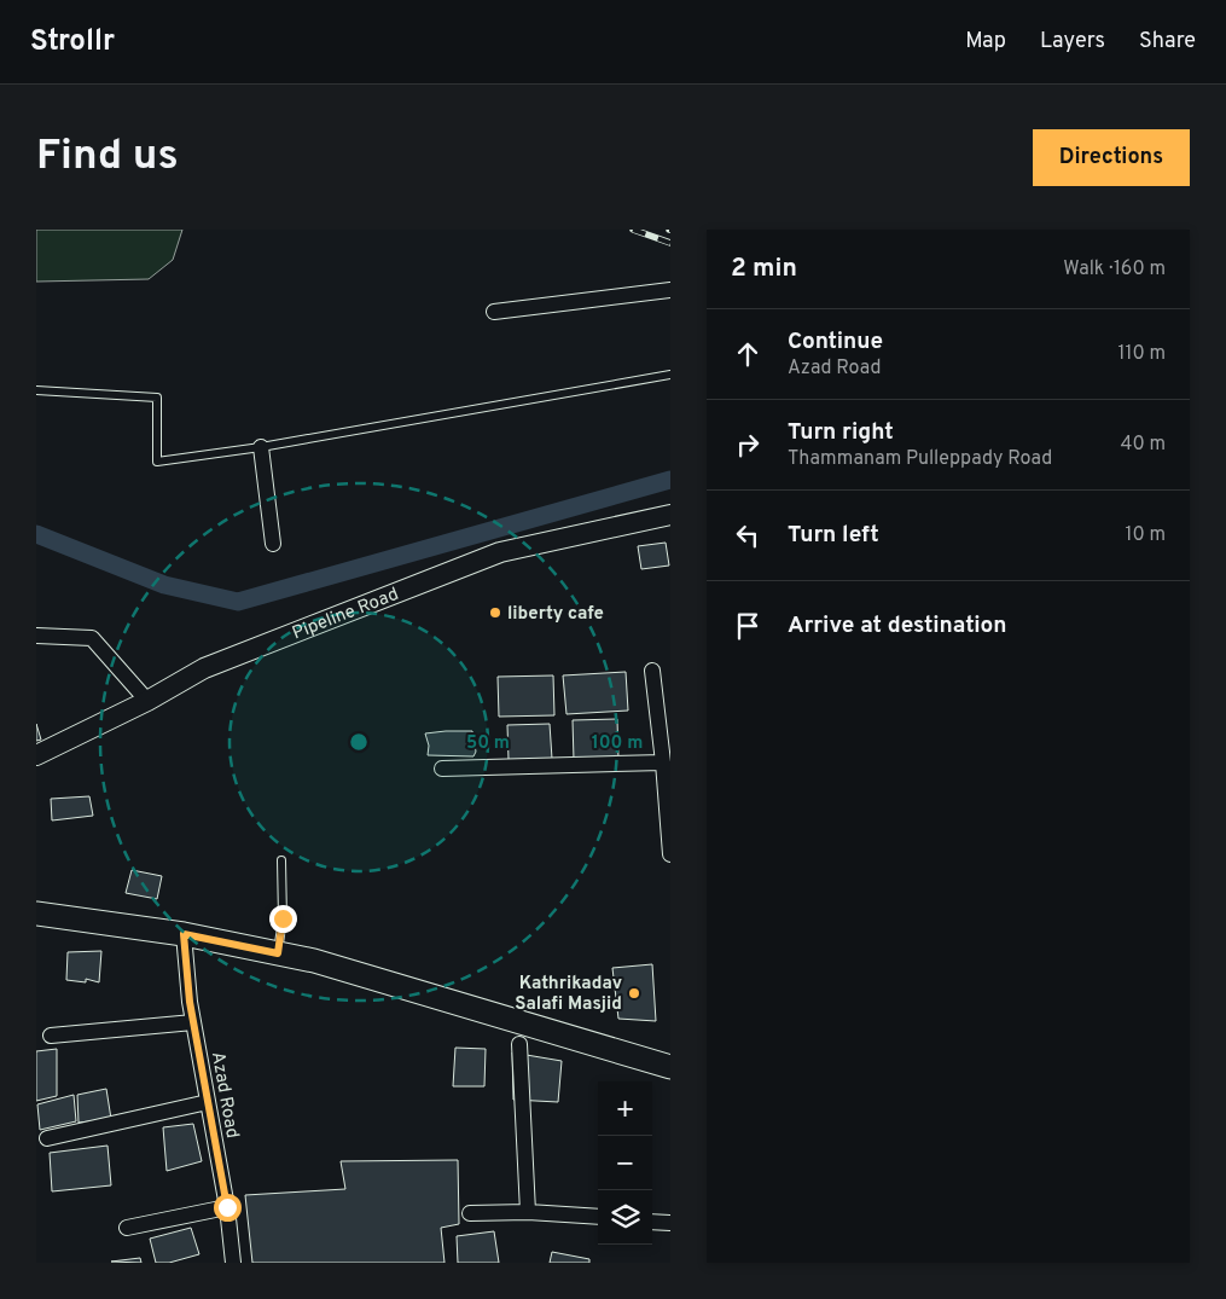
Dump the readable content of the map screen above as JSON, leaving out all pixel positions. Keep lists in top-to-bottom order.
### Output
{
  "streets": {
    "street": ["Pipeline Road", "Azad Road"]
  },
  "places": ["liberty cafe", "Kathrikadav Salafi Masjid"],
  "page": {
    "header": "Strollr",
    "nav": ["Map", "Layers", "Share"],
    "buttons": "Directions",
    "title": "Find us",
    "heading": ["2 min", "Walk · 160 m"],
    "list": [
      ["Continue", "Azad Road", "110 m"],
      ["Turn right", "Thammanam Pulleppady Road", "40 m"],
      ["Turn left", "10 m"],
      "Arrive at destination"
    ],
    "map_buttons": ["+", "−"]
  },
  "rings": ["50 m", "100 m"]
}
